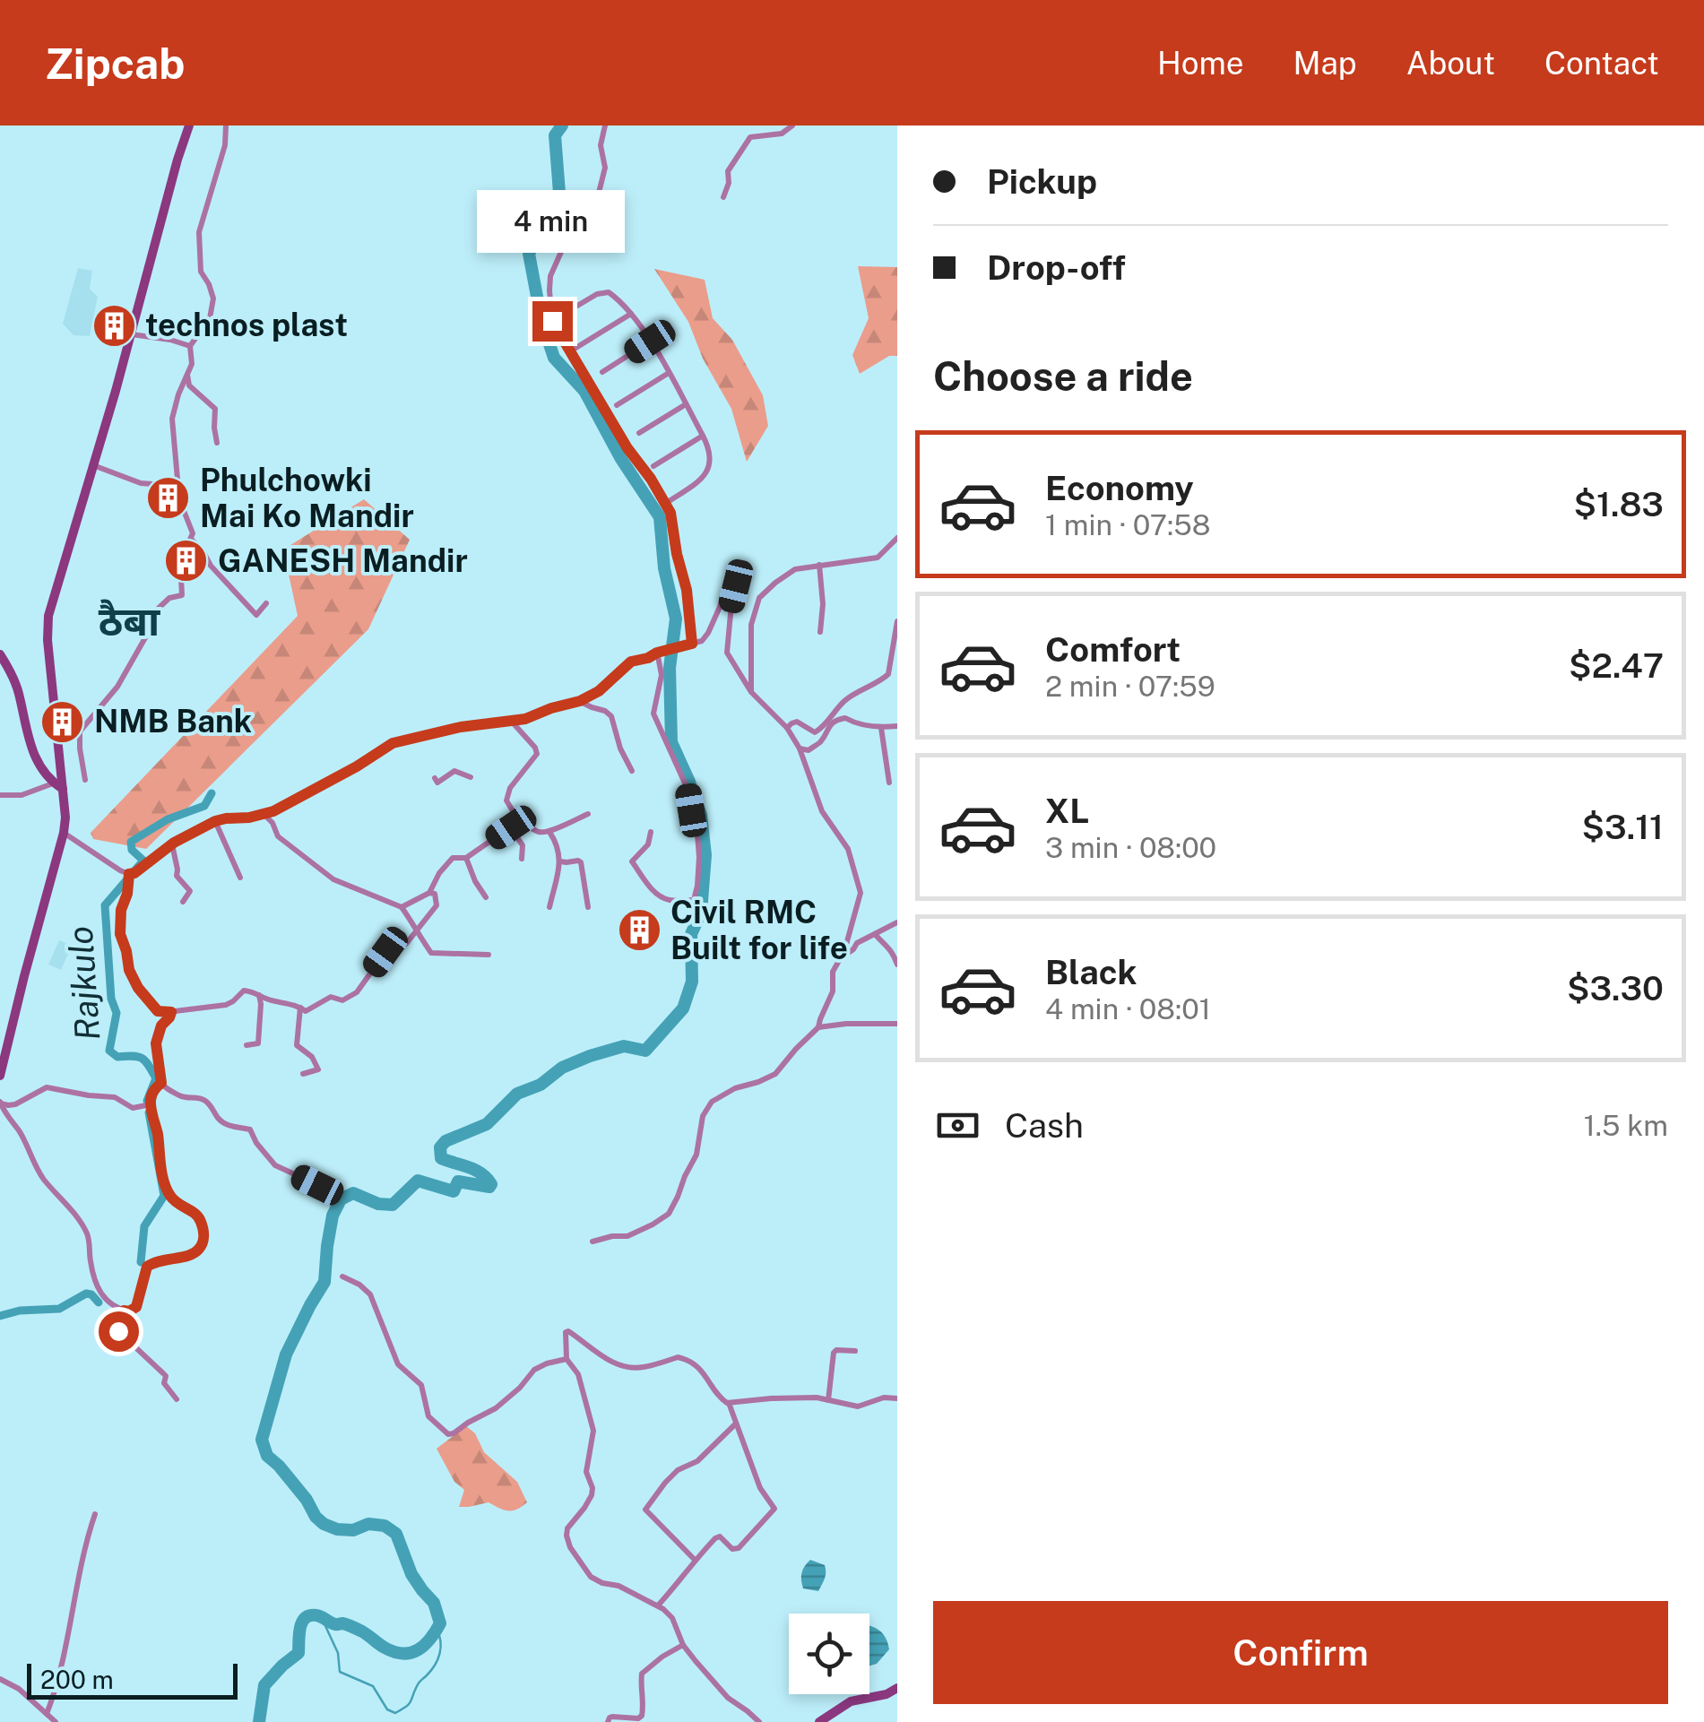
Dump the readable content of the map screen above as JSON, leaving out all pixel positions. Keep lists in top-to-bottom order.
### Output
{
  "districts": ["ठैबा"],
  "water": ["Rajkulo"],
  "places": {
    "building": [
      "technos plast",
      "Phulchowki Mai Ko Mandir",
      "GANESH Mandir",
      "NMB Bank",
      "Civil RMC Built for life"
    ]
  },
  "scale_bar": "200 m",
  "page": {
    "header": "Zipcab",
    "nav": [
      "Home",
      "Map",
      "About",
      "Contact"
    ],
    "banner": ["Pickup", "Drop-off"],
    "bubble": "4 min",
    "heading": "Choose a ride",
    "list": [
      {
        "name": "Economy",
        "note": "1 min · 07:58",
        "value": "$1.83"
      },
      {
        "name": "Comfort",
        "note": "2 min · 07:59",
        "value": "$2.47"
      },
      {
        "name": "XL",
        "note": "3 min · 08:00",
        "value": "$3.11"
      },
      {
        "name": "Black",
        "note": "4 min · 08:01",
        "value": "$3.30"
      }
    ],
    "pay": ["Cash", "1.5 km"],
    "buttons": "Confirm",
    "scale": "200 m"
  }
}
